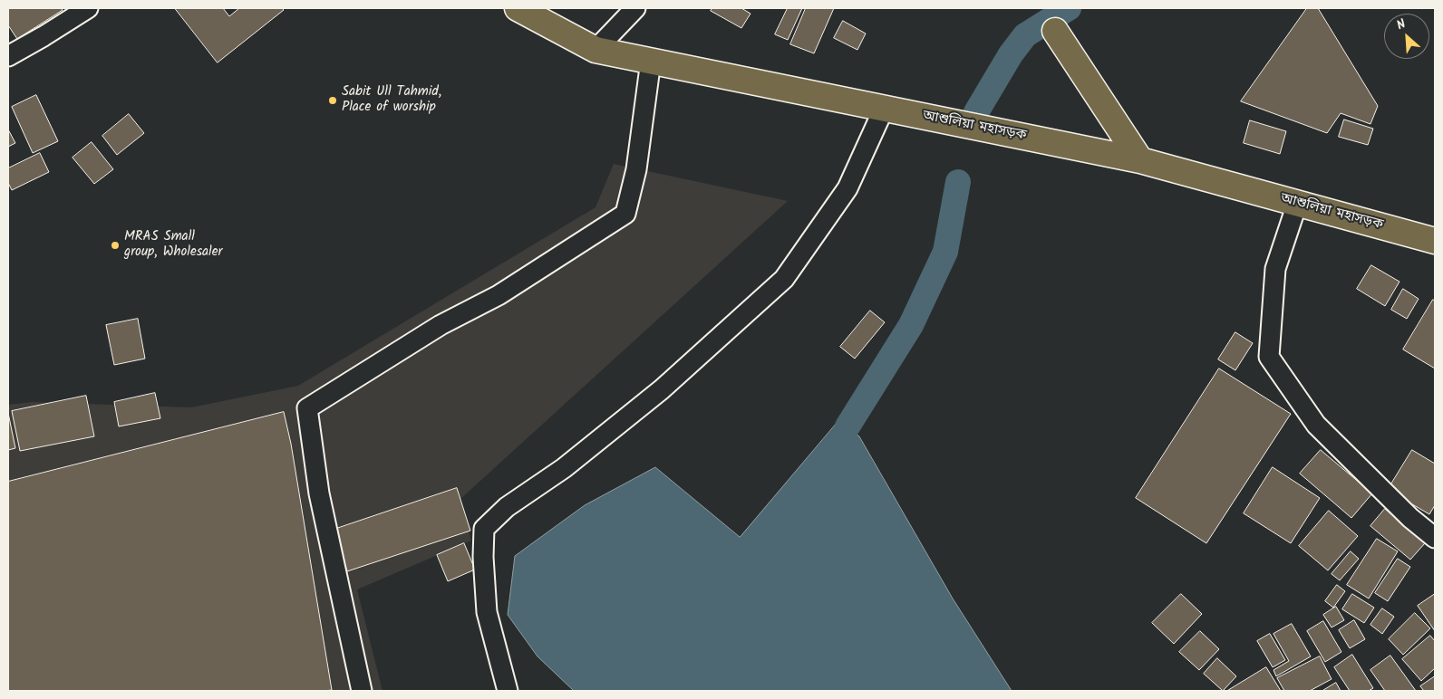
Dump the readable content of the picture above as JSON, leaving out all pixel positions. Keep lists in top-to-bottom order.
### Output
{
  "streets": {
    "highway": ["আশুলিয়া মহাসড়ক"]
  },
  "places": ["Sabit Ull Tahmid, Place of worship", "MRAS Small group, Wholesaler"],
  "north": "top left"
}
